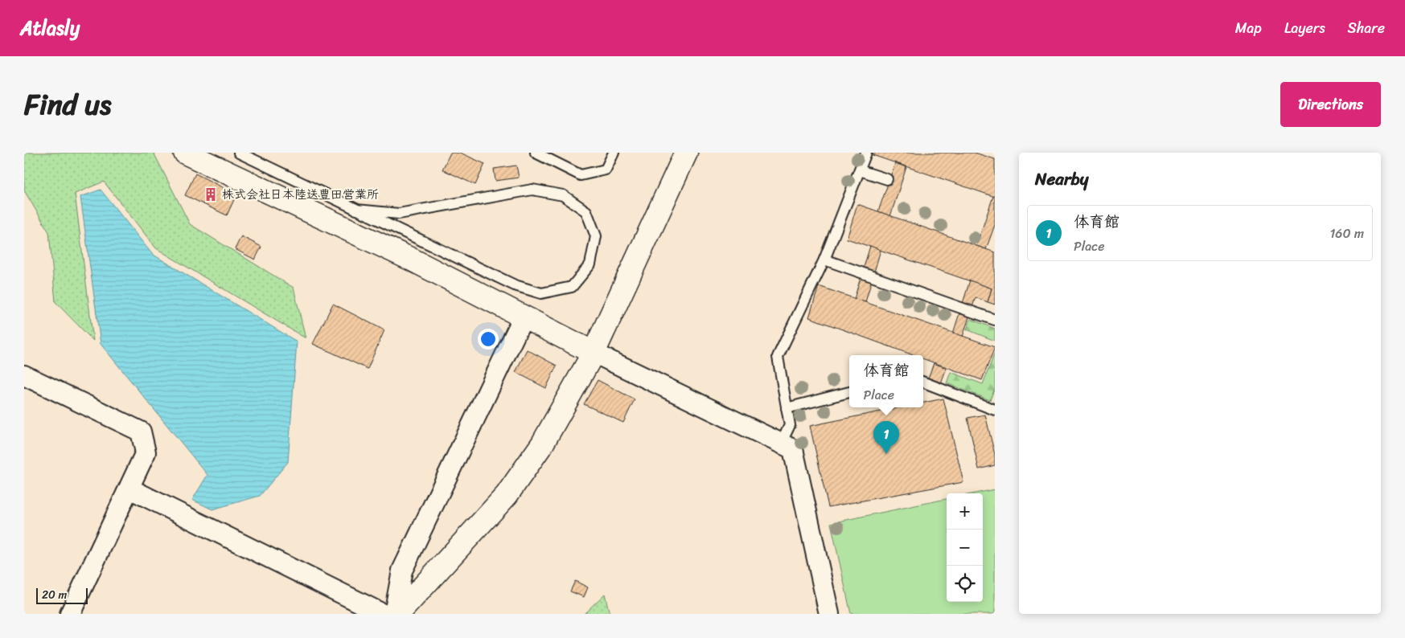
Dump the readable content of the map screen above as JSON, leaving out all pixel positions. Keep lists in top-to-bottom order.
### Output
{
  "places": {
    "building": ["株式会社日本陸送豊田営業所"]
  },
  "scale_bar": "20 m",
  "page": {
    "header": "Atlasly",
    "nav": ["Map", "Layers", "Share"],
    "title": "Find us",
    "buttons": "Directions",
    "heading": "Nearby",
    "list": [
      {
        "mark": "1",
        "name": "体育館",
        "note": "Place",
        "value": "160 m"
      }
    ],
    "popup": ["体育館", "Place"],
    "pins": "1",
    "map_buttons": ["+", "−"],
    "scale": "20 m"
  }
}
